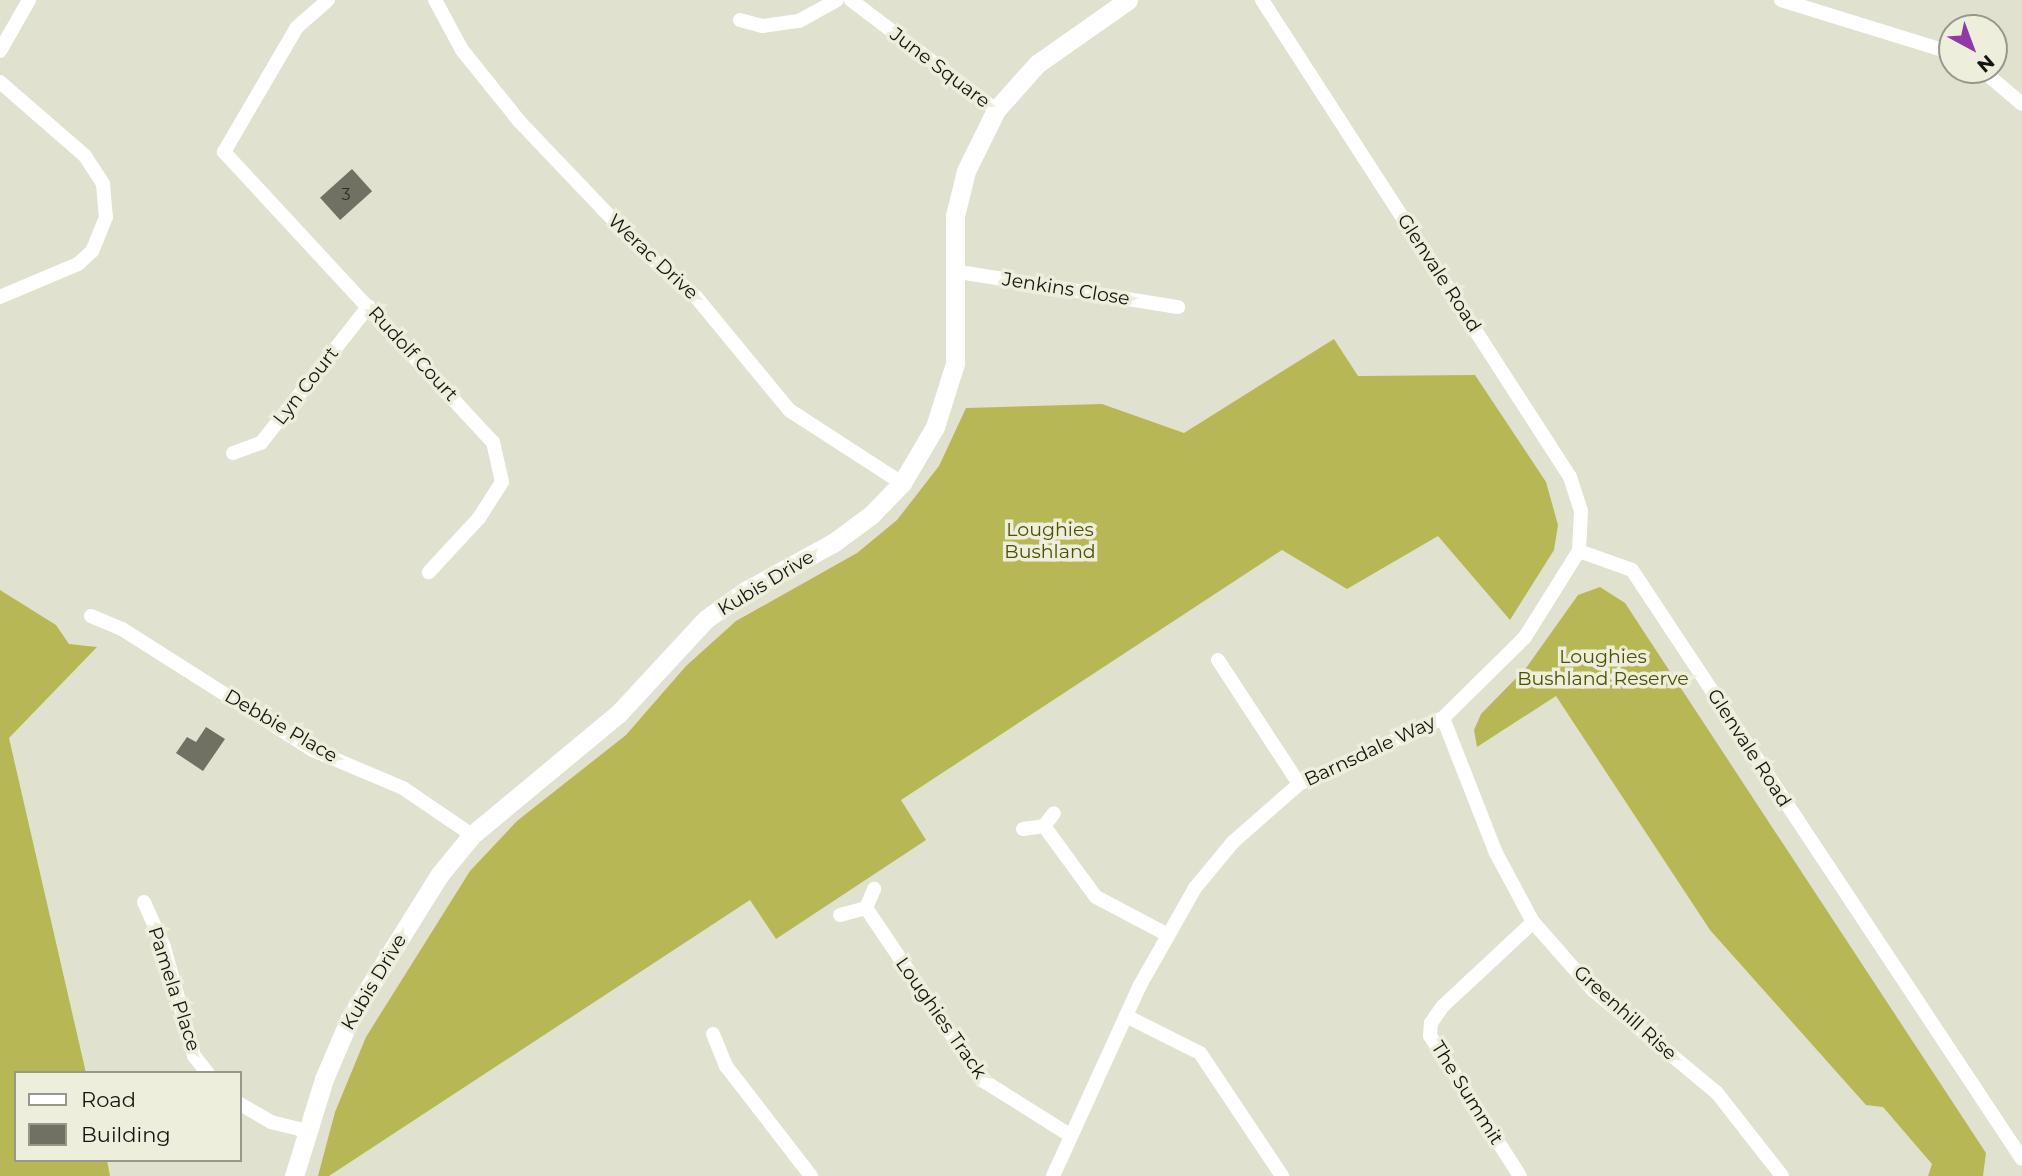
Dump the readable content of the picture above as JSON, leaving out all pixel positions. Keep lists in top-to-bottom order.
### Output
{
  "streets": {
    "street": [
      "June Square",
      "Werac Drive",
      "Glenvale Road",
      "Jenkins Close",
      "Rudolf Court",
      "Lyn Court",
      "Kubis Drive",
      "Debbie Place",
      "Barnsdale Way",
      "Pamela Place",
      "Greenhill Rise",
      "Loughies Track",
      "The Summit"
    ]
  },
  "crossings": [
    ["June Square", "Kubis Drive"],
    ["Werac Drive", "Kubis Drive"],
    ["Glenvale Road", "Barnsdale Way"],
    ["Jenkins Close", "Kubis Drive"],
    ["Rudolf Court", "Lyn Court"],
    ["Kubis Drive", "Debbie Place"],
    ["Barnsdale Way", "Greenhill Rise"],
    ["Barnsdale Way", "Loughies Track"],
    ["Greenhill Rise", "The Summit"]
  ],
  "parks": ["Loughies Bushland", "Loughies Bushland Reserve"],
  "house_numbers": ["3"],
  "legend": ["Road", "Building"],
  "north": "bottom right"
}
